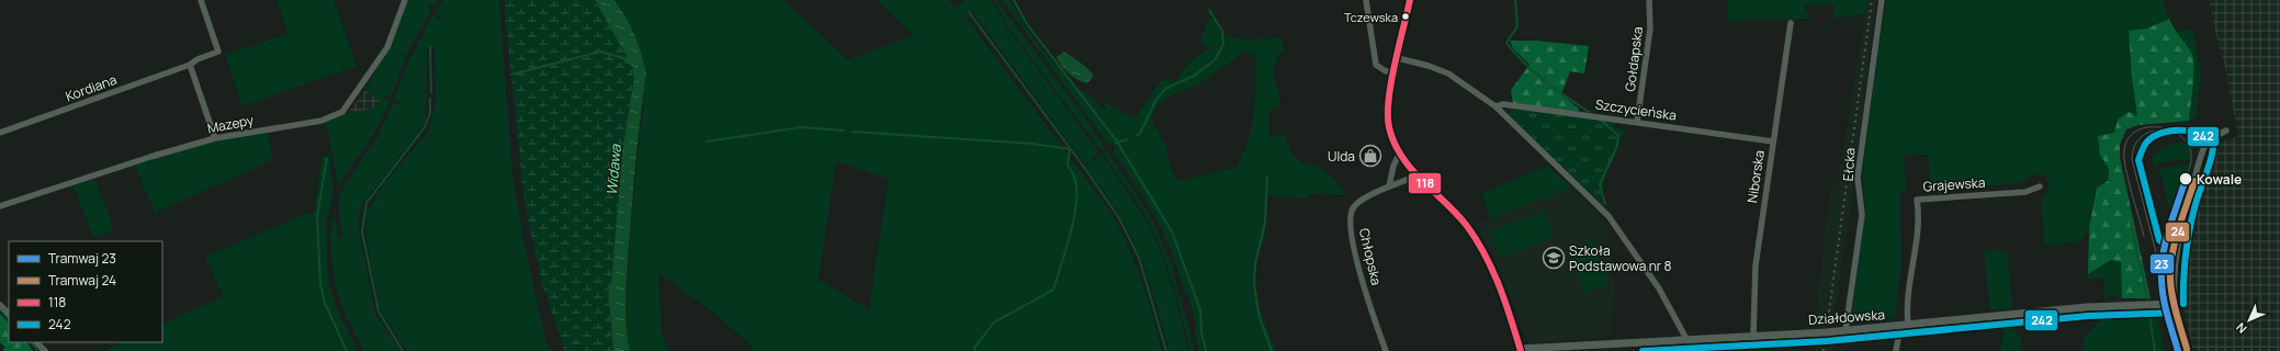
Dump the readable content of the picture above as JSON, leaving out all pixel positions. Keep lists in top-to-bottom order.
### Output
{
  "streets": {
    "street": [
      "Gołdapska",
      "Kordiana",
      "Szczycieńska",
      "Mazepy",
      "Ełcka",
      "Niborska",
      "Grajewska",
      "Chłopska",
      "Działdowska"
    ]
  },
  "crossings": [
    ["Gołdapska", "Szczycieńska"],
    ["Szczycieńska", "Niborska"],
    ["Ełcka", "Działdowska"],
    ["Niborska", "Działdowska"],
    ["Grajewska", "Działdowska"]
  ],
  "water": ["Widawa"],
  "places": {
    "other": ["Tczewska", "Kowale"],
    "shop": ["Ulda"],
    "school or university": ["Szkoła Podstawowa nr 8"]
  },
  "lines": [
    "transit line 118",
    "transit line 242",
    "tram line 23",
    "tram line 24"
  ],
  "legend": [
    "Tramwaj 23",
    "Tramwaj 24",
    "118",
    "242"
  ],
  "north": "bottom left"
}
